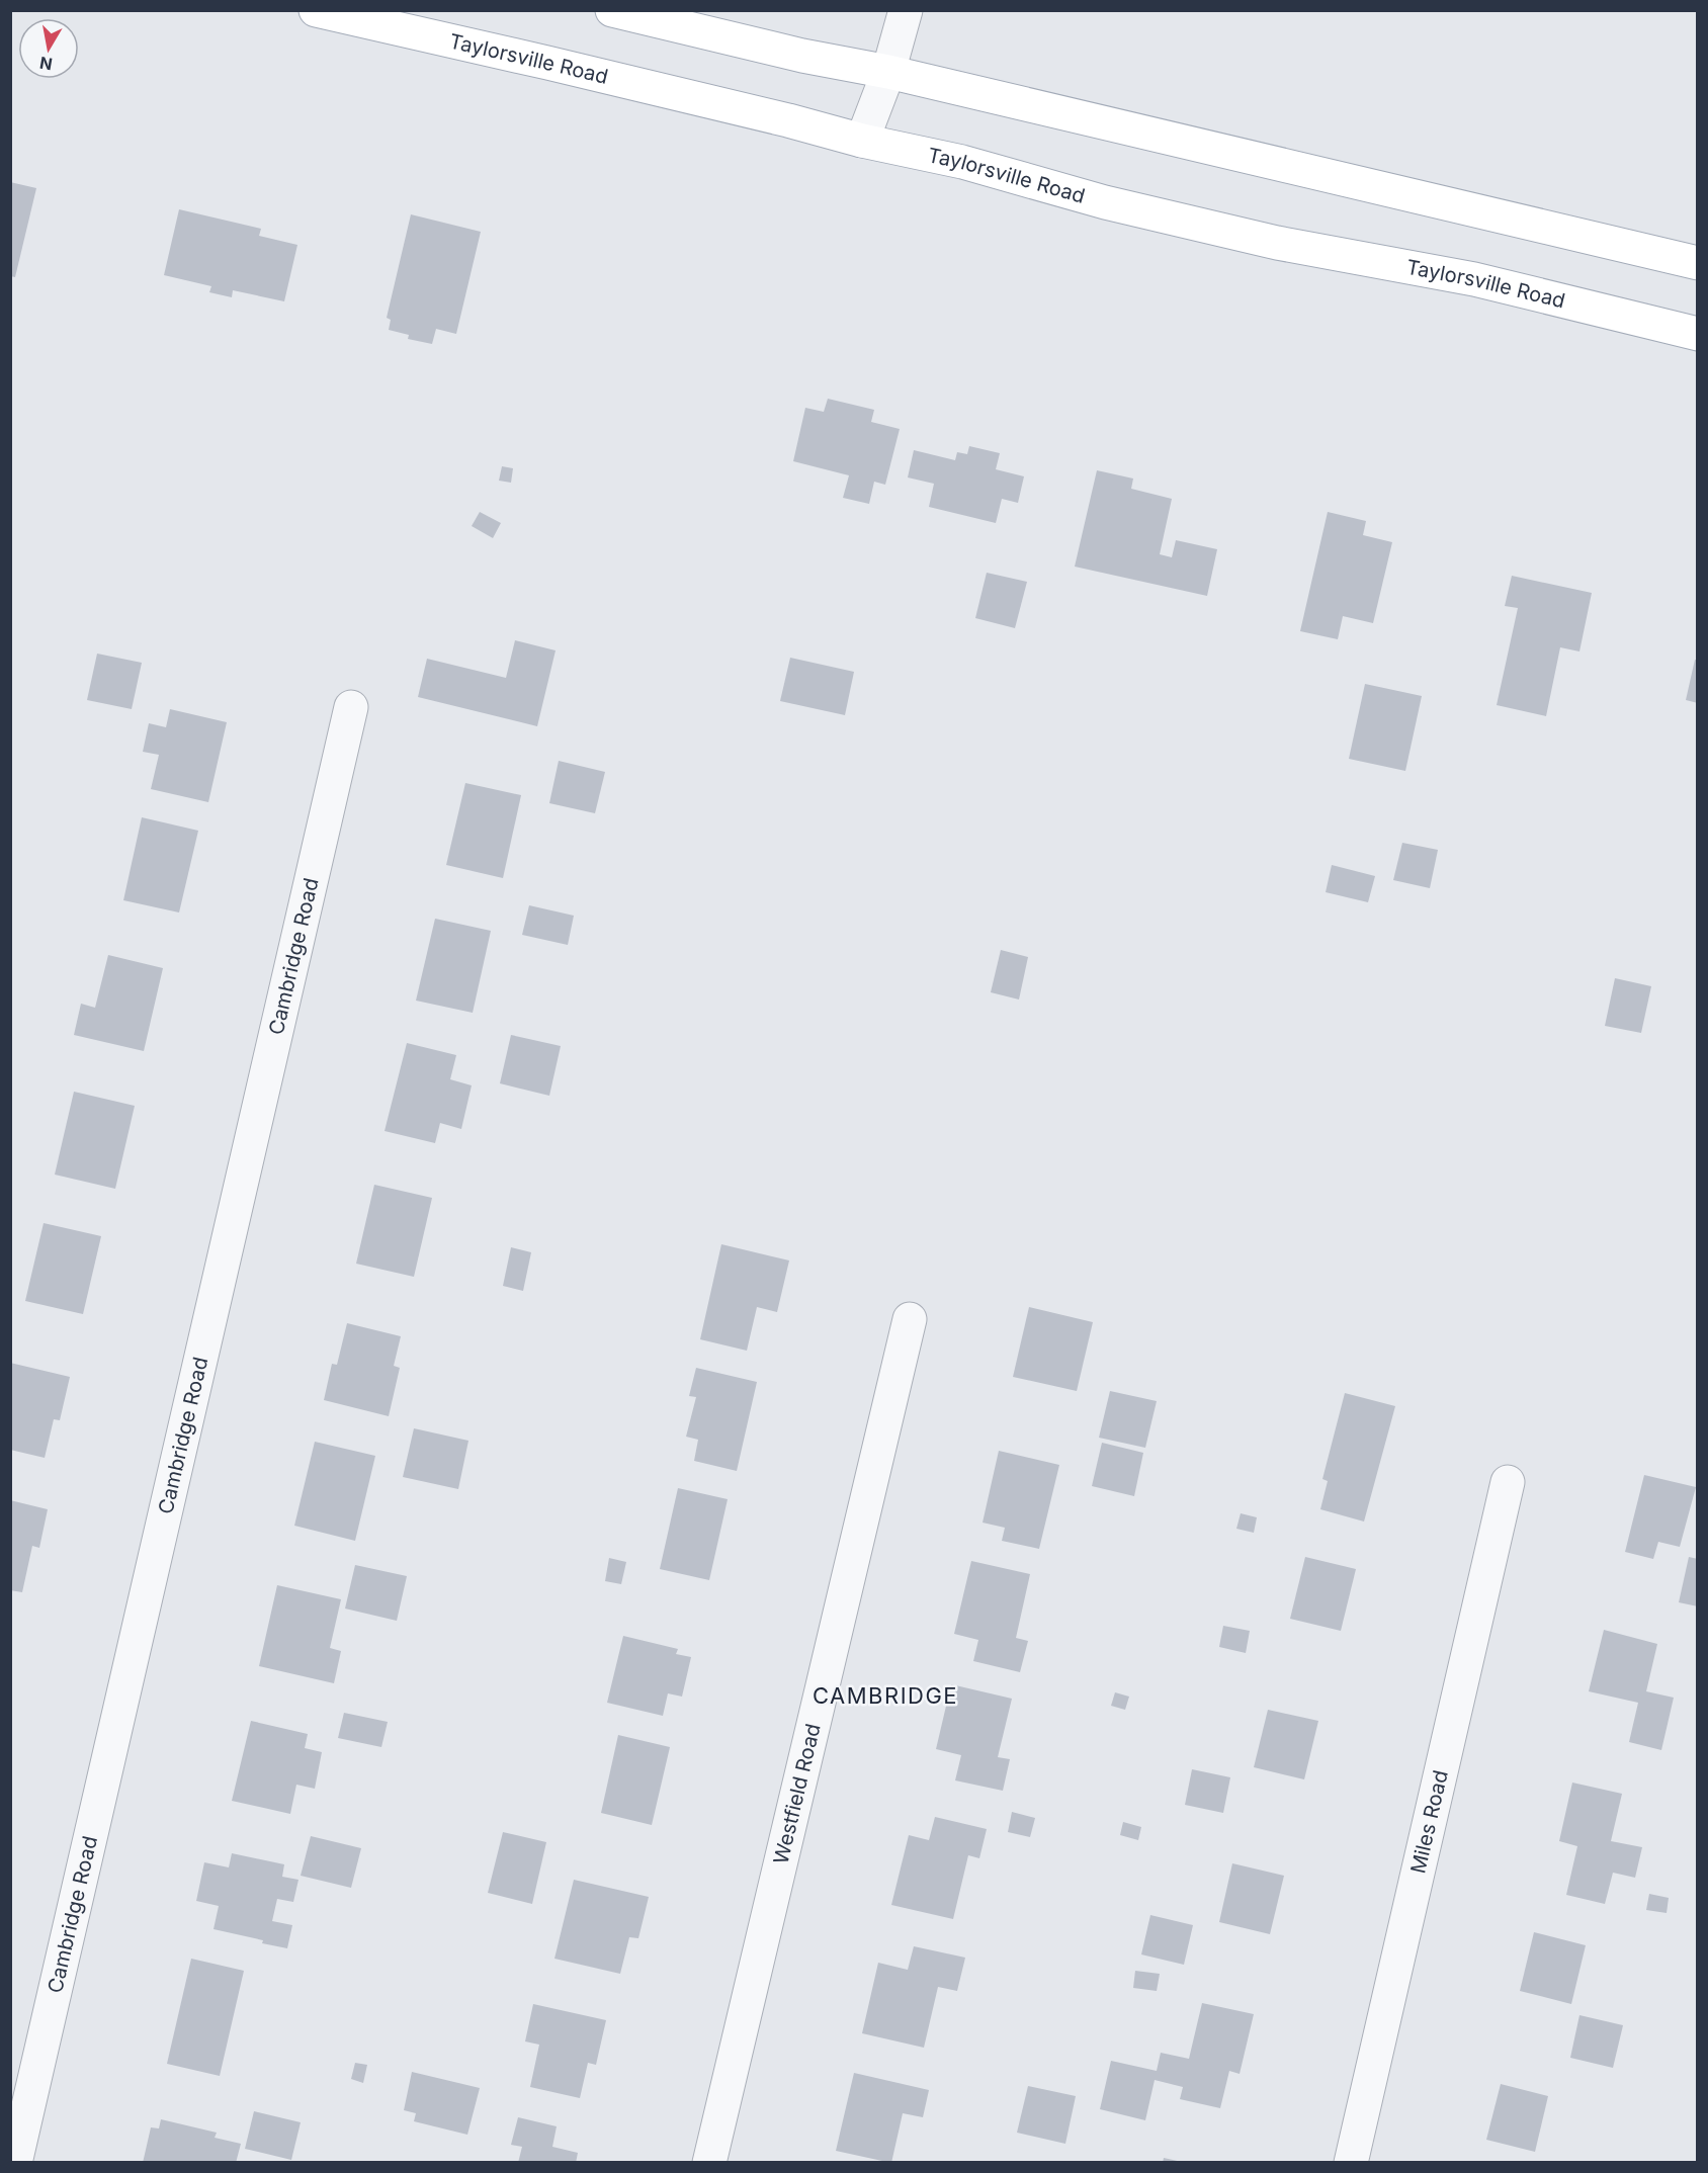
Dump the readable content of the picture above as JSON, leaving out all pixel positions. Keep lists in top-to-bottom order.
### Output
{
  "streets": {
    "main road": ["Taylorsville Road"],
    "street": ["Cambridge Road", "Westfield Road", "Miles Road"]
  },
  "districts": ["CAMBRIDGE"],
  "north": "bottom"
}
